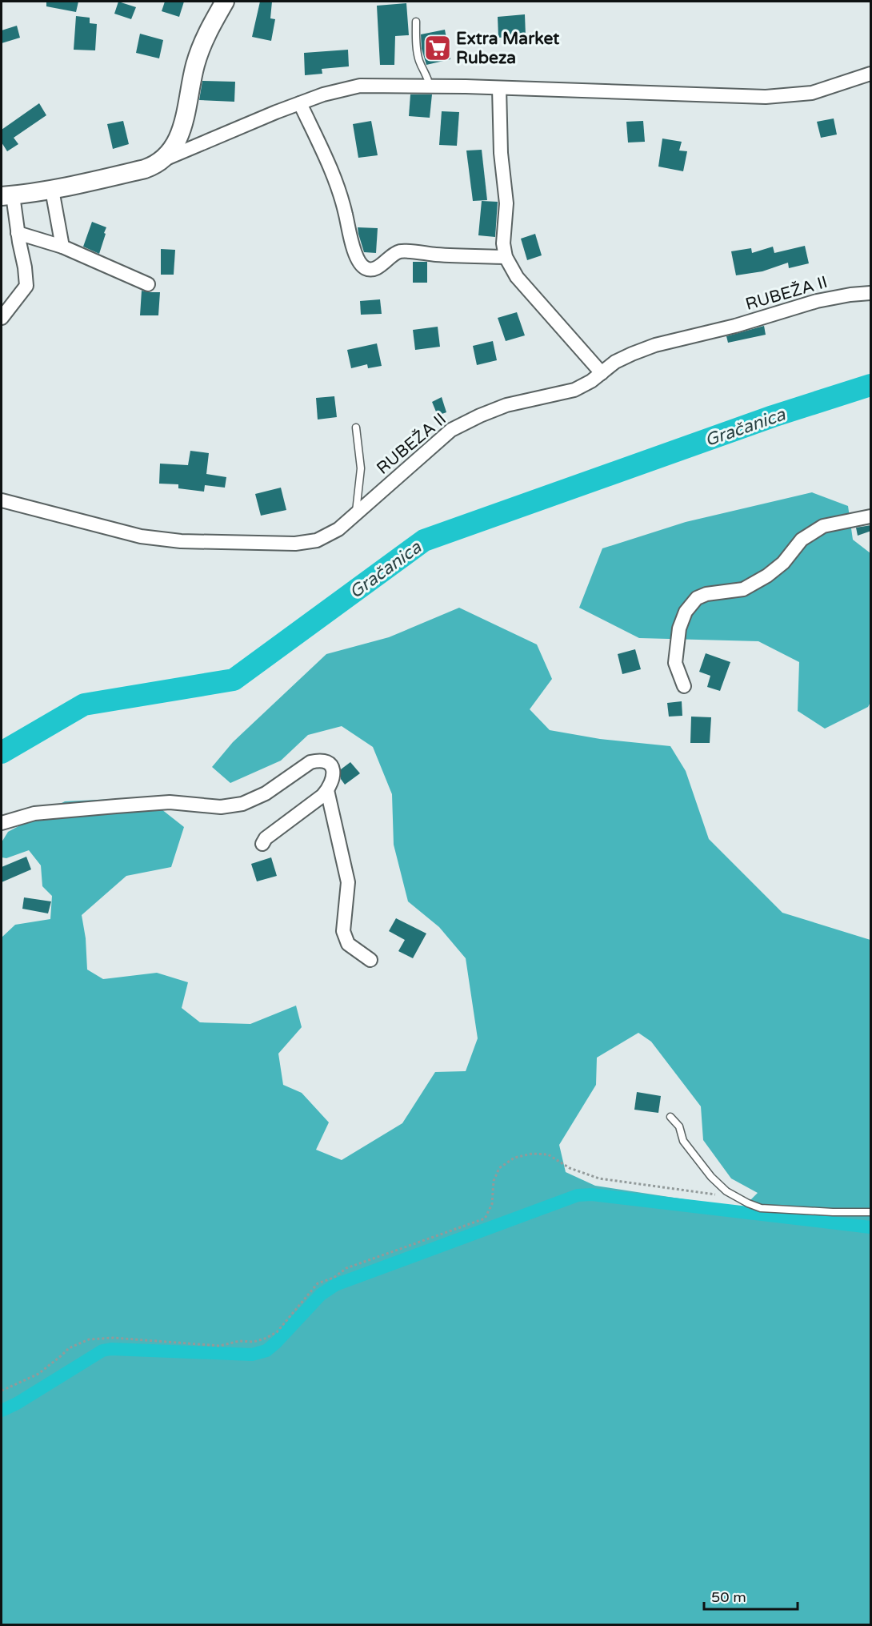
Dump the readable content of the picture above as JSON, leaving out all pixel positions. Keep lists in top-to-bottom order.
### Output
{
  "streets": {
    "street": ["RUBEŽA II"]
  },
  "water": ["Gračanica"],
  "places": {
    "supermarket": ["Extra Market Rubeza"]
  },
  "scale_bar": "50 m"
}
